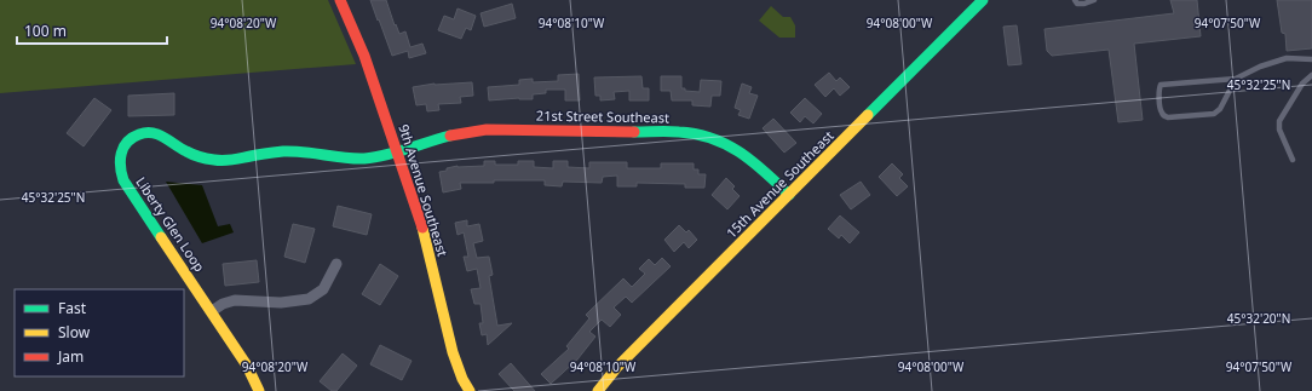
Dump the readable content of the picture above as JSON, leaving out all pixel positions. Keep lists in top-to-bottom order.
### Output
{
  "streets": {
    "street": [
      "21st Street Southeast",
      "15th Avenue Southeast",
      "9th Avenue Southeast",
      "Liberty Glen Loop"
    ]
  },
  "crossings": [
    ["21st Street Southeast", "15th Avenue Southeast"],
    ["21st Street Southeast", "9th Avenue Southeast"],
    ["21st Street Southeast", "Liberty Glen Loop"],
    ["9th Avenue Southeast", "Liberty Glen Loop"]
  ],
  "legend": ["Fast", "Slow", "Jam"],
  "scale_bar": "100 m",
  "coordinates": [
    "94°08'20\"W",
    "94°08'10\"W",
    "94°08'00\"W",
    "94°07'50\"W",
    "45°32'25\"N",
    "45°32'20\"N"
  ]
}
